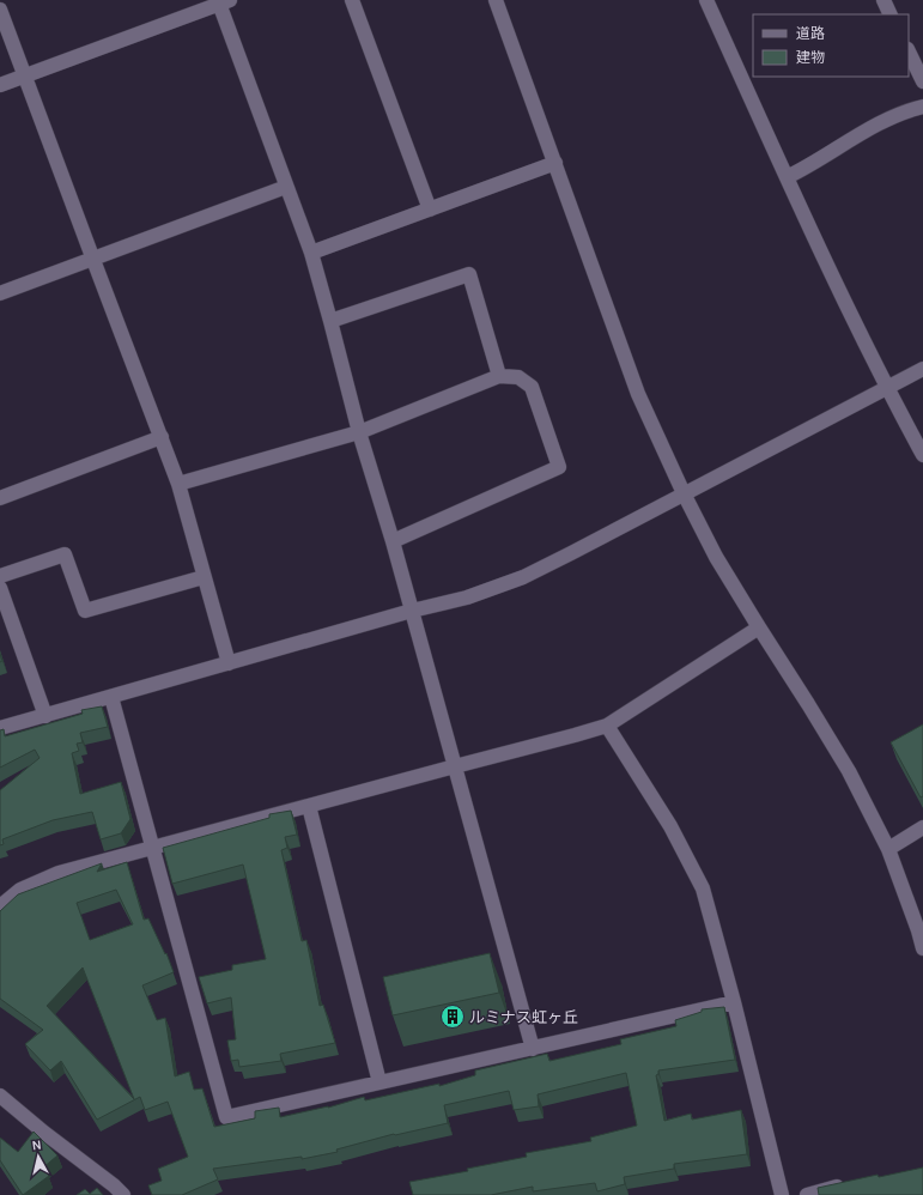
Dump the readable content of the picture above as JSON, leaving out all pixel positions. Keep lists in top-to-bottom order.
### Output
{
  "places": {
    "building": ["ルミナス虹ヶ丘"]
  },
  "legend": ["道路", "建物"],
  "north": "top"
}
